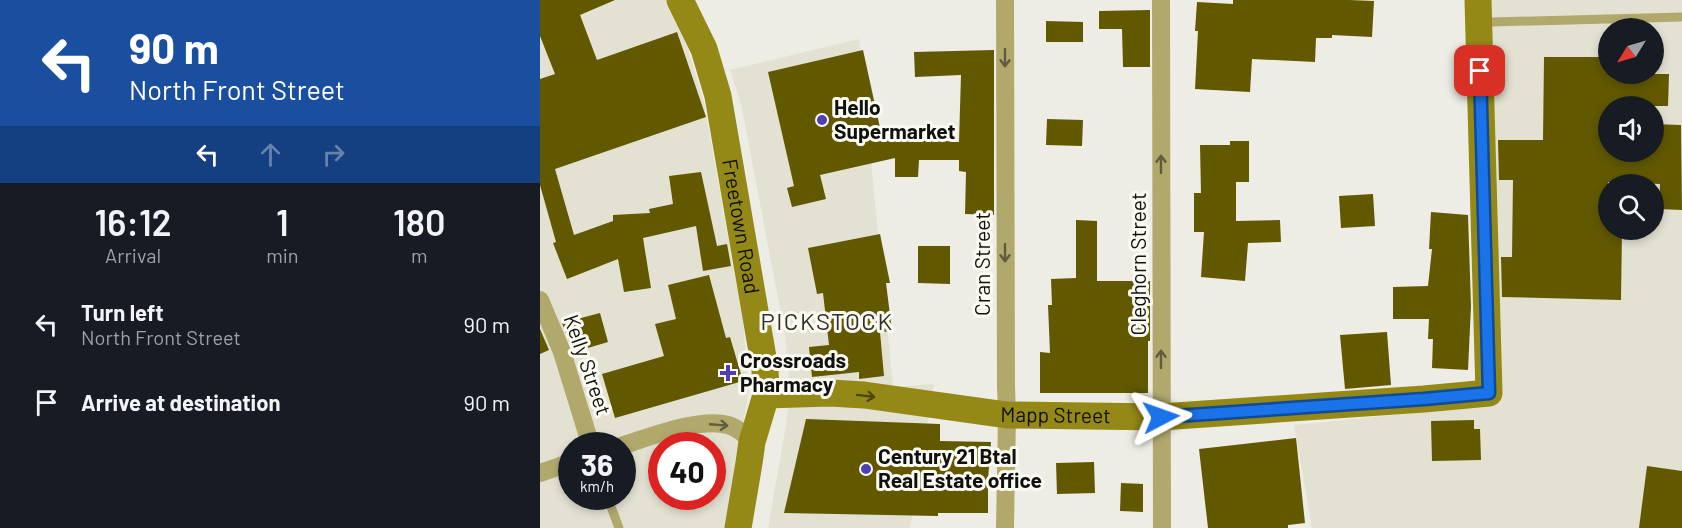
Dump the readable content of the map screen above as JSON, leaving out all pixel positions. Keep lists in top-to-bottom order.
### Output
{
  "streets": {
    "street": [
      "Freetown Road",
      "Cran Street",
      "Cleghorn Street",
      "Kelly Street",
      "Mapp Street"
    ]
  },
  "crossings": [
    ["Freetown Road", "Mapp Street"],
    ["Cran Street", "Mapp Street"],
    ["Cleghorn Street", "Mapp Street"]
  ],
  "one_way": ["Cran Street", "Cleghorn Street"],
  "districts": ["PICKSTOCK"],
  "places": {
    "other": ["Hello Supermarket", "Century 21 Btal Real Estate office"],
    "health": ["Crossroads Pharmacy"]
  },
  "north": "bottom left",
  "page": {
    "turn": ["90 m", "North Front Street"],
    "eta": [
      "16:12",
      "Arrival",
      "1",
      "min",
      "180",
      "m"
    ],
    "list": [
      {
        "name": "Turn left",
        "note": "North Front Street",
        "value": "90 m"
      },
      {
        "name": "Arrive at destination",
        "value": "90 m"
      }
    ],
    "speed": "36 km/h",
    "limit": "40"
  }
}
